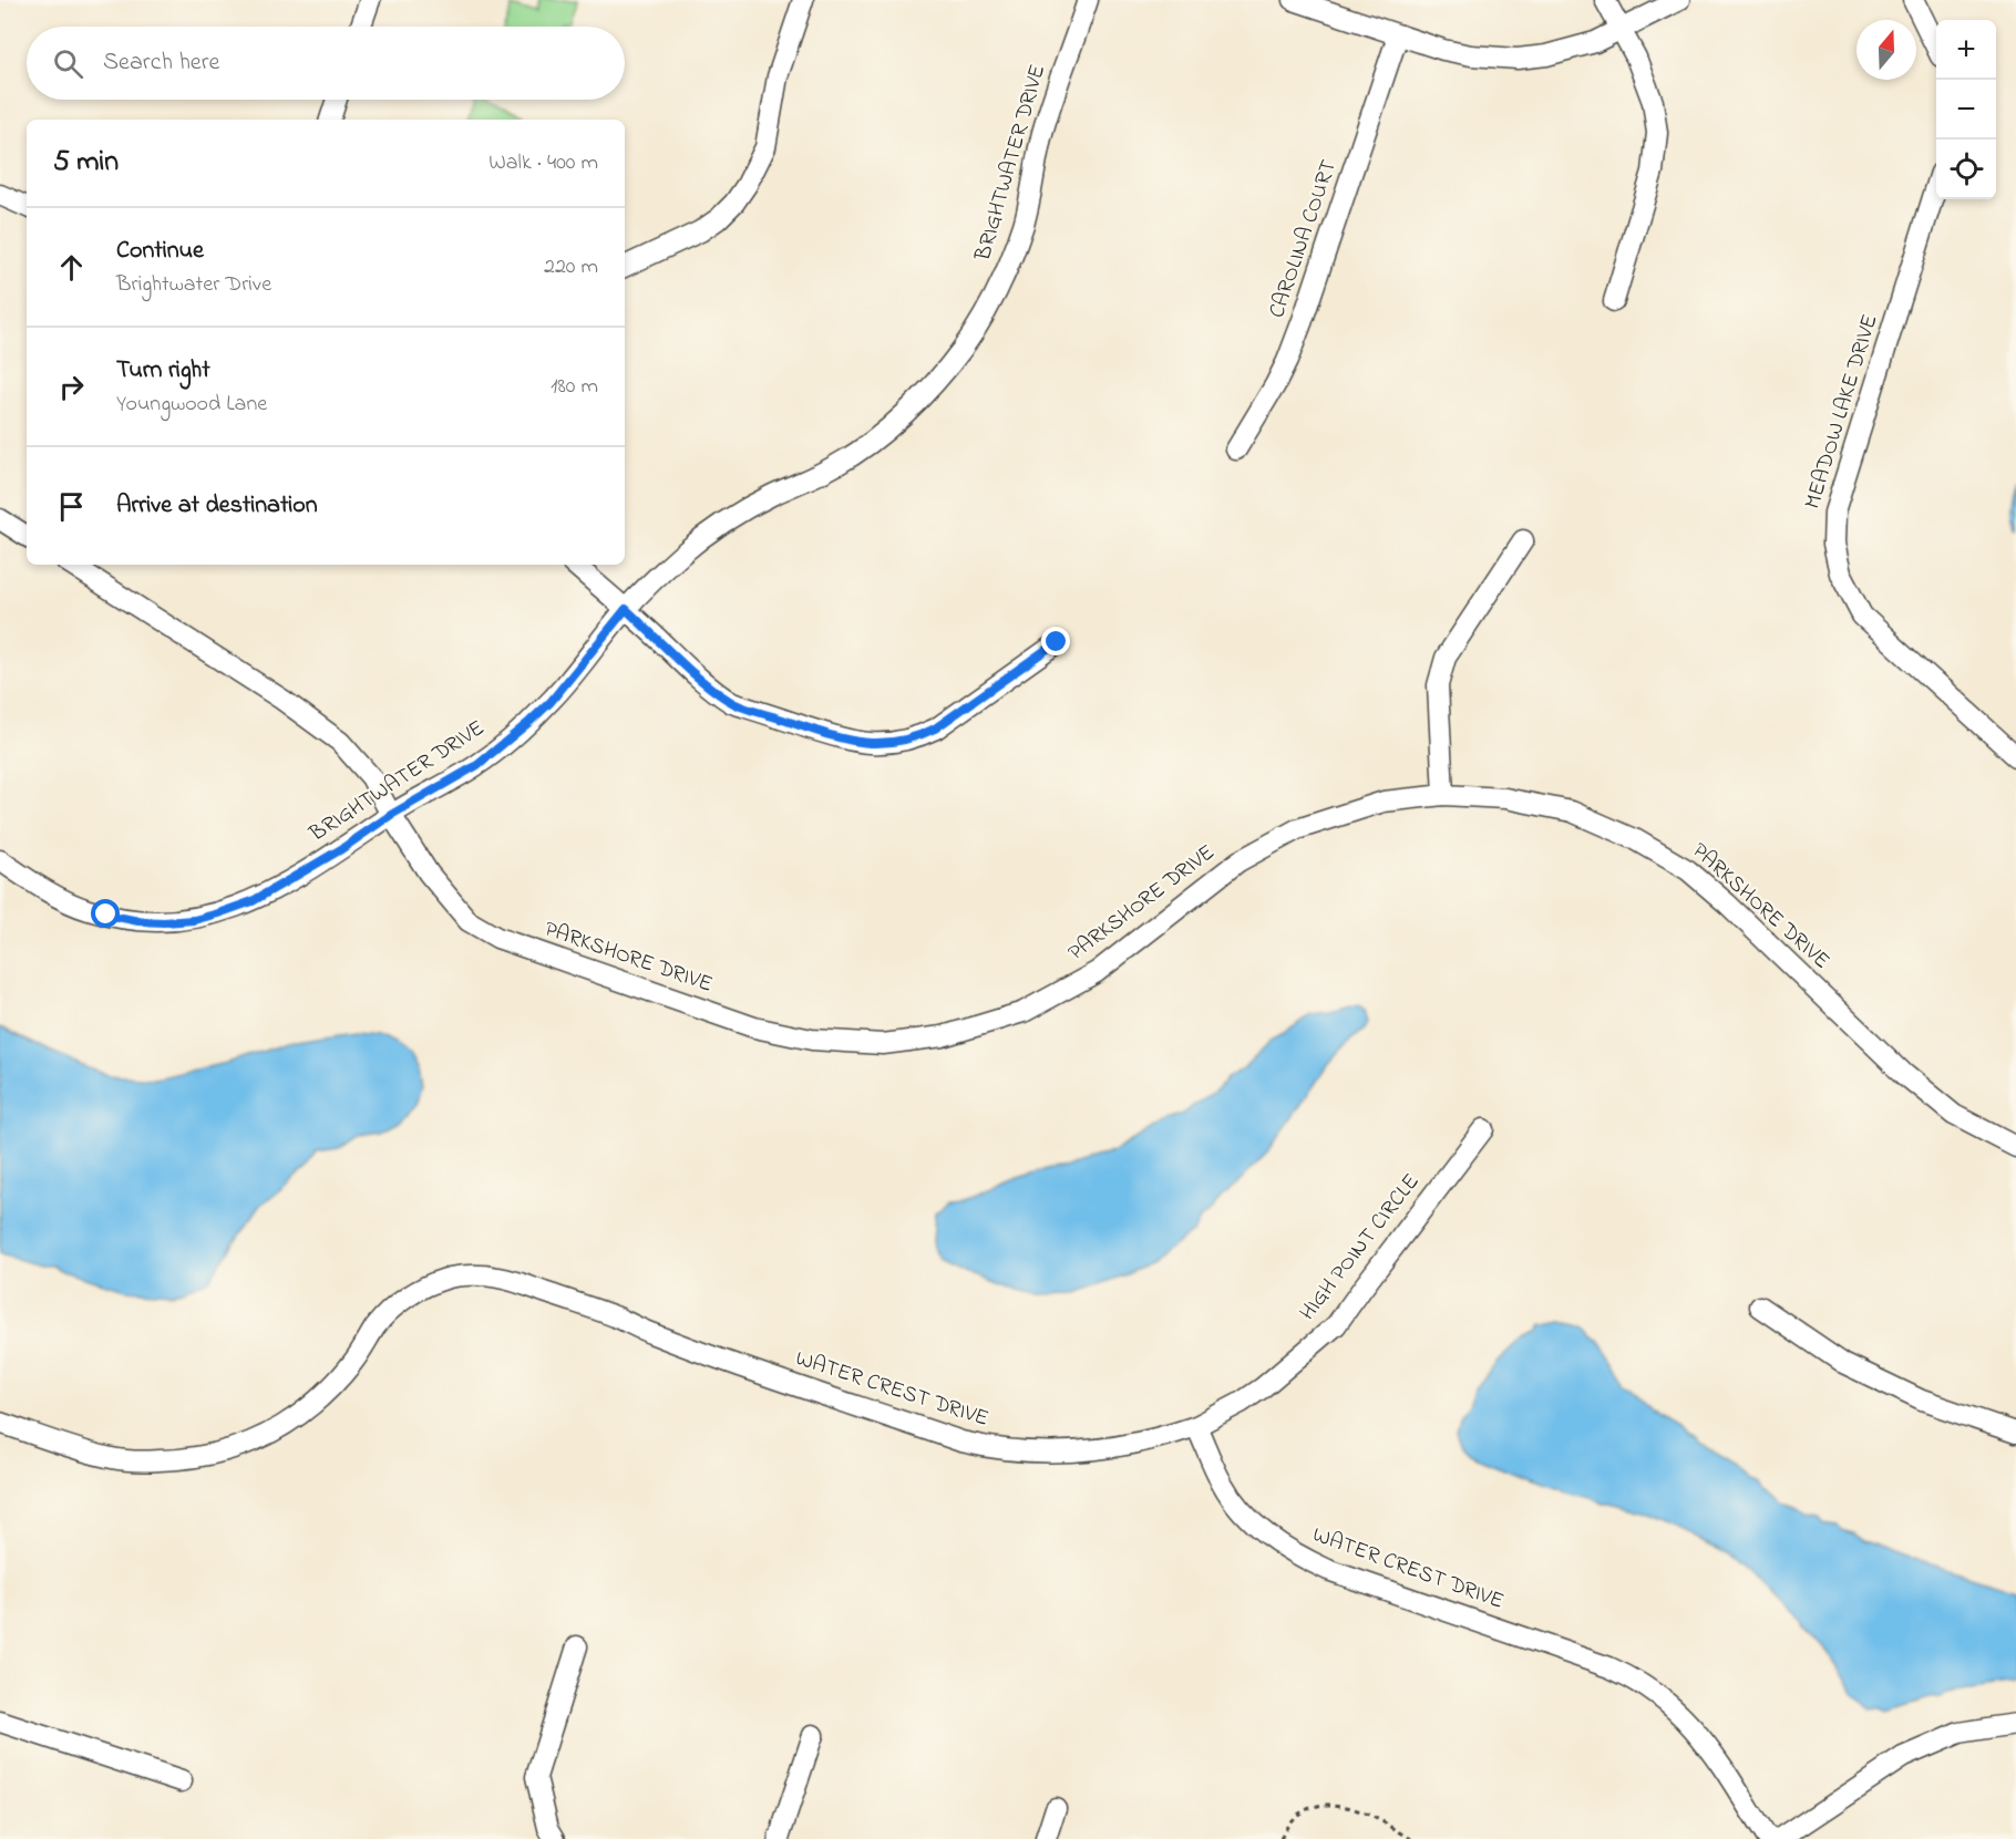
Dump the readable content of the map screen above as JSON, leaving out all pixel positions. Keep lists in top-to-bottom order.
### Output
{
  "streets": {
    "street": [
      "BRIGHTWATER DRIVE",
      "CAROLINA COURT",
      "MEADOW LAKE DRIVE",
      "PARKSHORE DRIVE",
      "HIGH POINT CIRCLE",
      "WATER CREST DRIVE"
    ]
  },
  "crossings": [
    ["BRIGHTWATER DRIVE", "PARKSHORE DRIVE"],
    ["HIGH POINT CIRCLE", "WATER CREST DRIVE"]
  ],
  "north": "top",
  "page": {
    "map_buttons": ["+", "−"],
    "search": "Search here",
    "heading": ["5 min", "Walk · 400 m"],
    "list": [
      ["Continue", "Brightwater Drive", "220 m"],
      ["Turn right", "Youngwood Lane", "180 m"],
      "Arrive at destination"
    ]
  }
}
